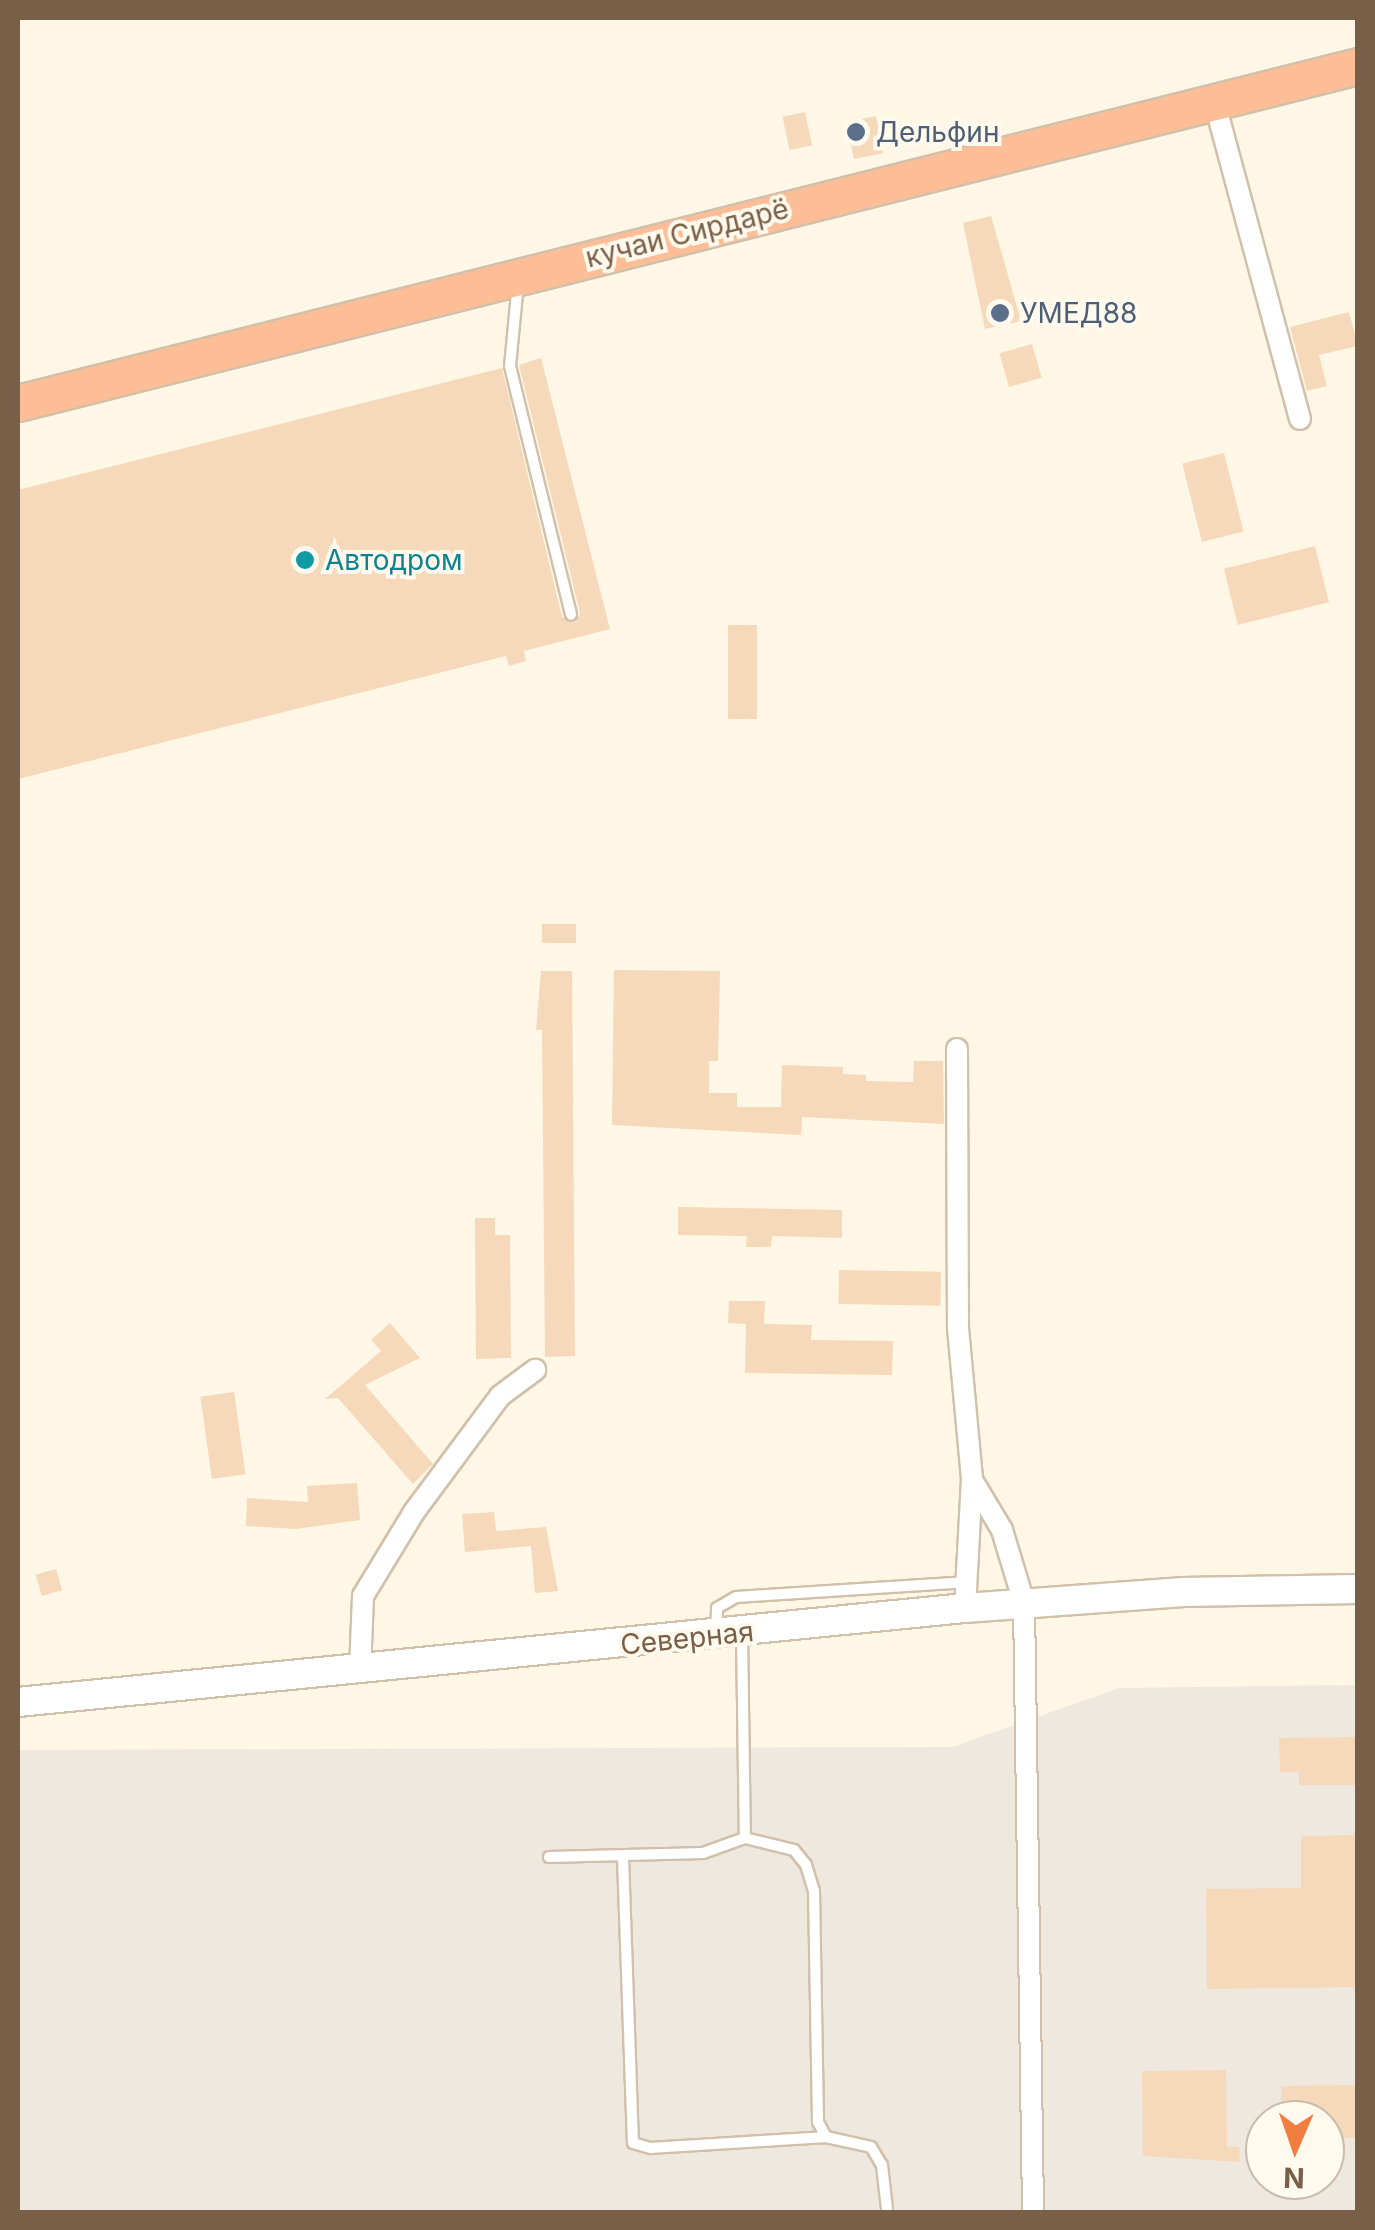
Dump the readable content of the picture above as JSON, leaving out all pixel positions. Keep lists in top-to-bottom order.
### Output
{
  "streets": {
    "highway": ["кучаи Сирдарё"],
    "main road": ["Северная"]
  },
  "places": ["Дельфин", "УМЕД88", "Автодром"],
  "north": "bottom"
}
